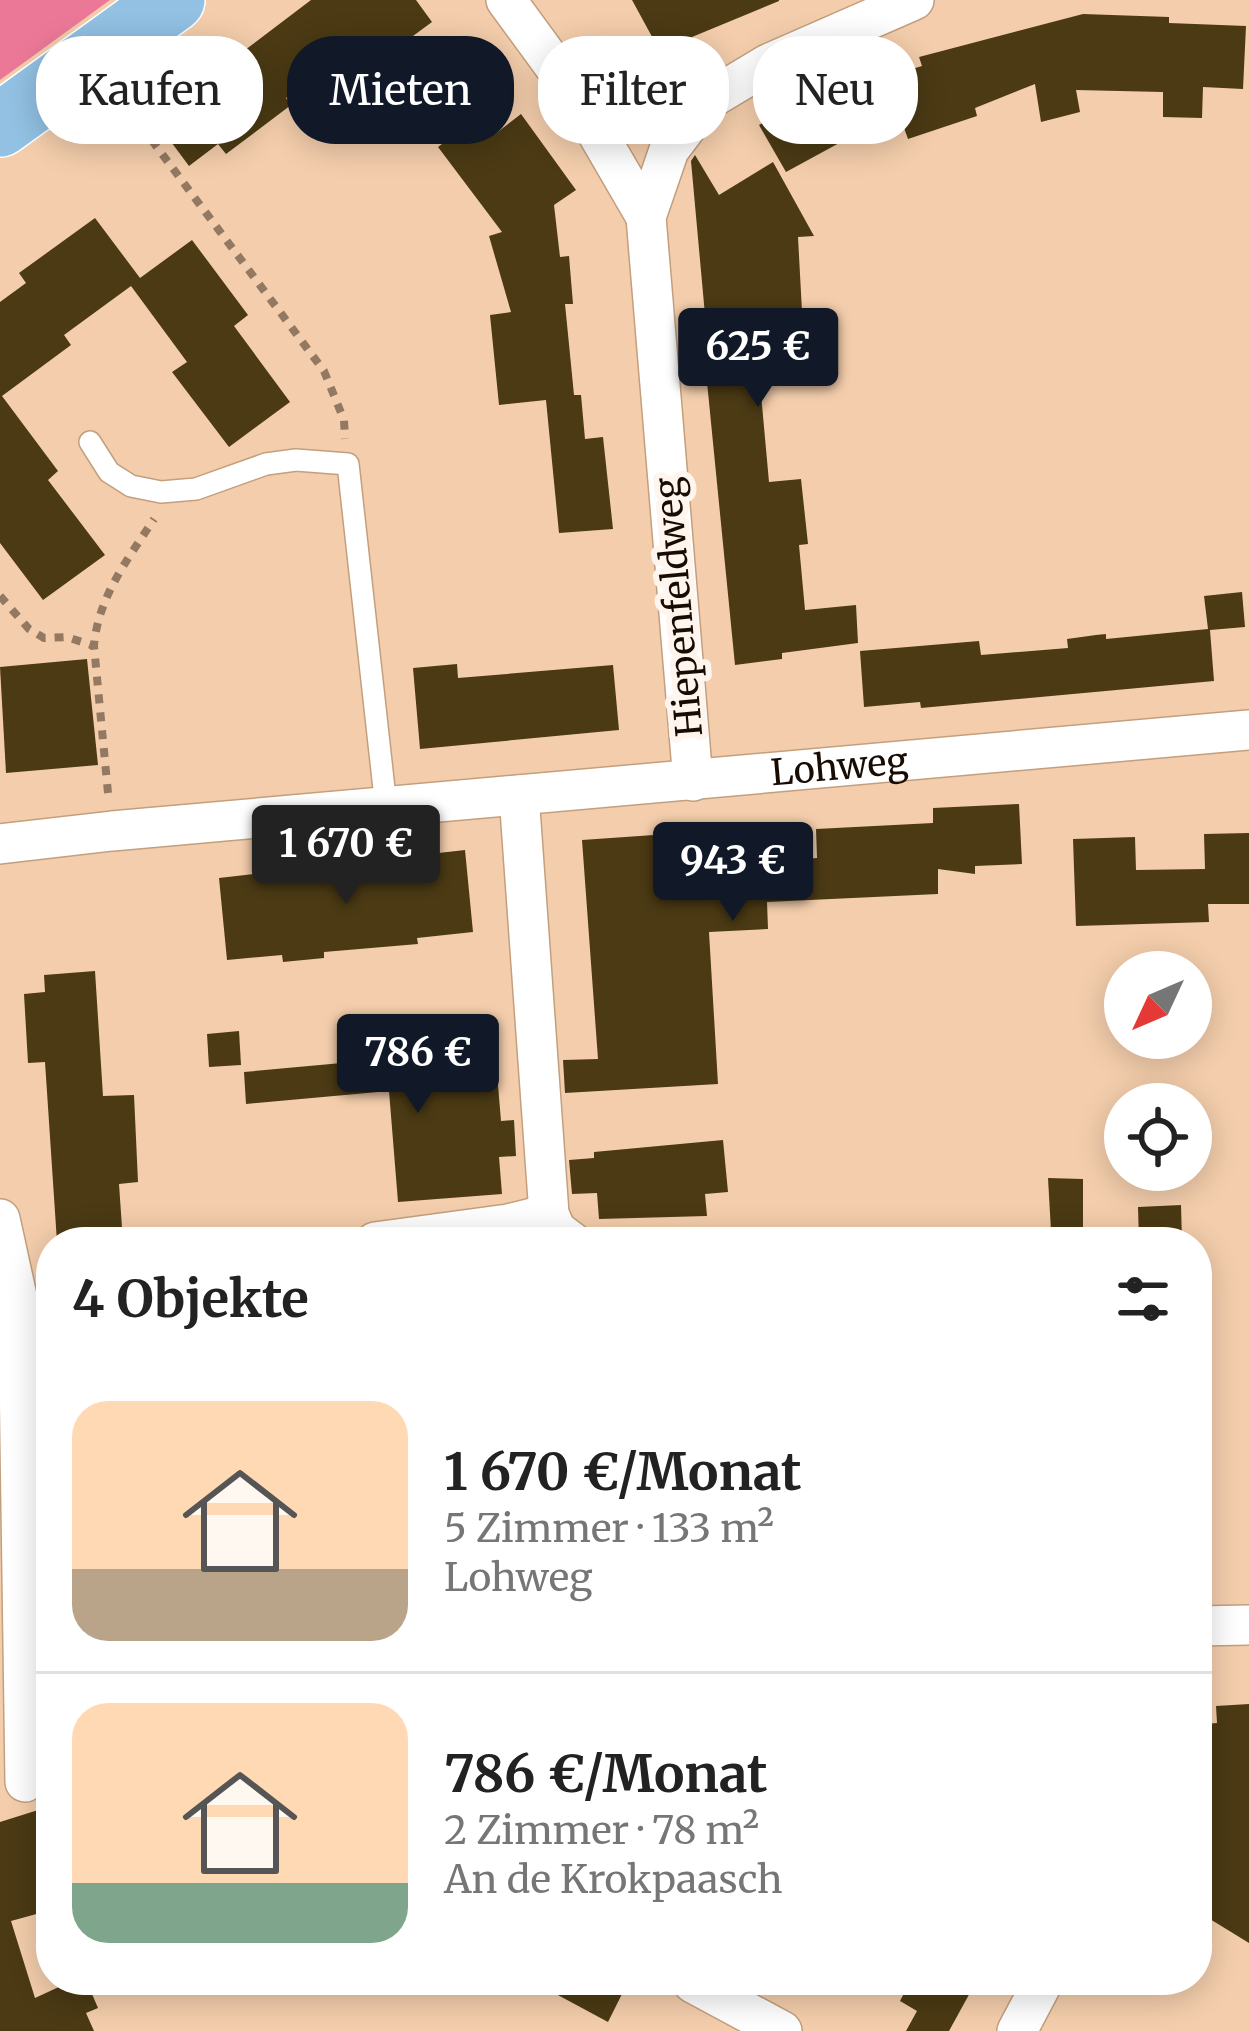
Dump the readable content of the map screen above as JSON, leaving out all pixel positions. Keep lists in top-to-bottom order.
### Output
{
  "streets": {
    "street": ["Hiepenfeldweg", "Lohweg"]
  },
  "crossings": [
    ["Hiepenfeldweg", "Lohweg"]
  ],
  "north": "bottom left",
  "page": {
    "chip": [
      "Kaufen",
      "Mieten",
      "Filter",
      "Neu"
    ],
    "price": [
      "625 €",
      "1 670 €",
      "943 €",
      "786 €"
    ],
    "heading": "4 Objekte",
    "list": [
      {
        "name": "1 670 €/Monat",
        "note": "5 Zimmer · 133 m² · Lohweg"
      },
      {
        "name": "786 €/Monat",
        "note": "2 Zimmer · 78 m² · An de Krokpaasch"
      }
    ]
  }
}
